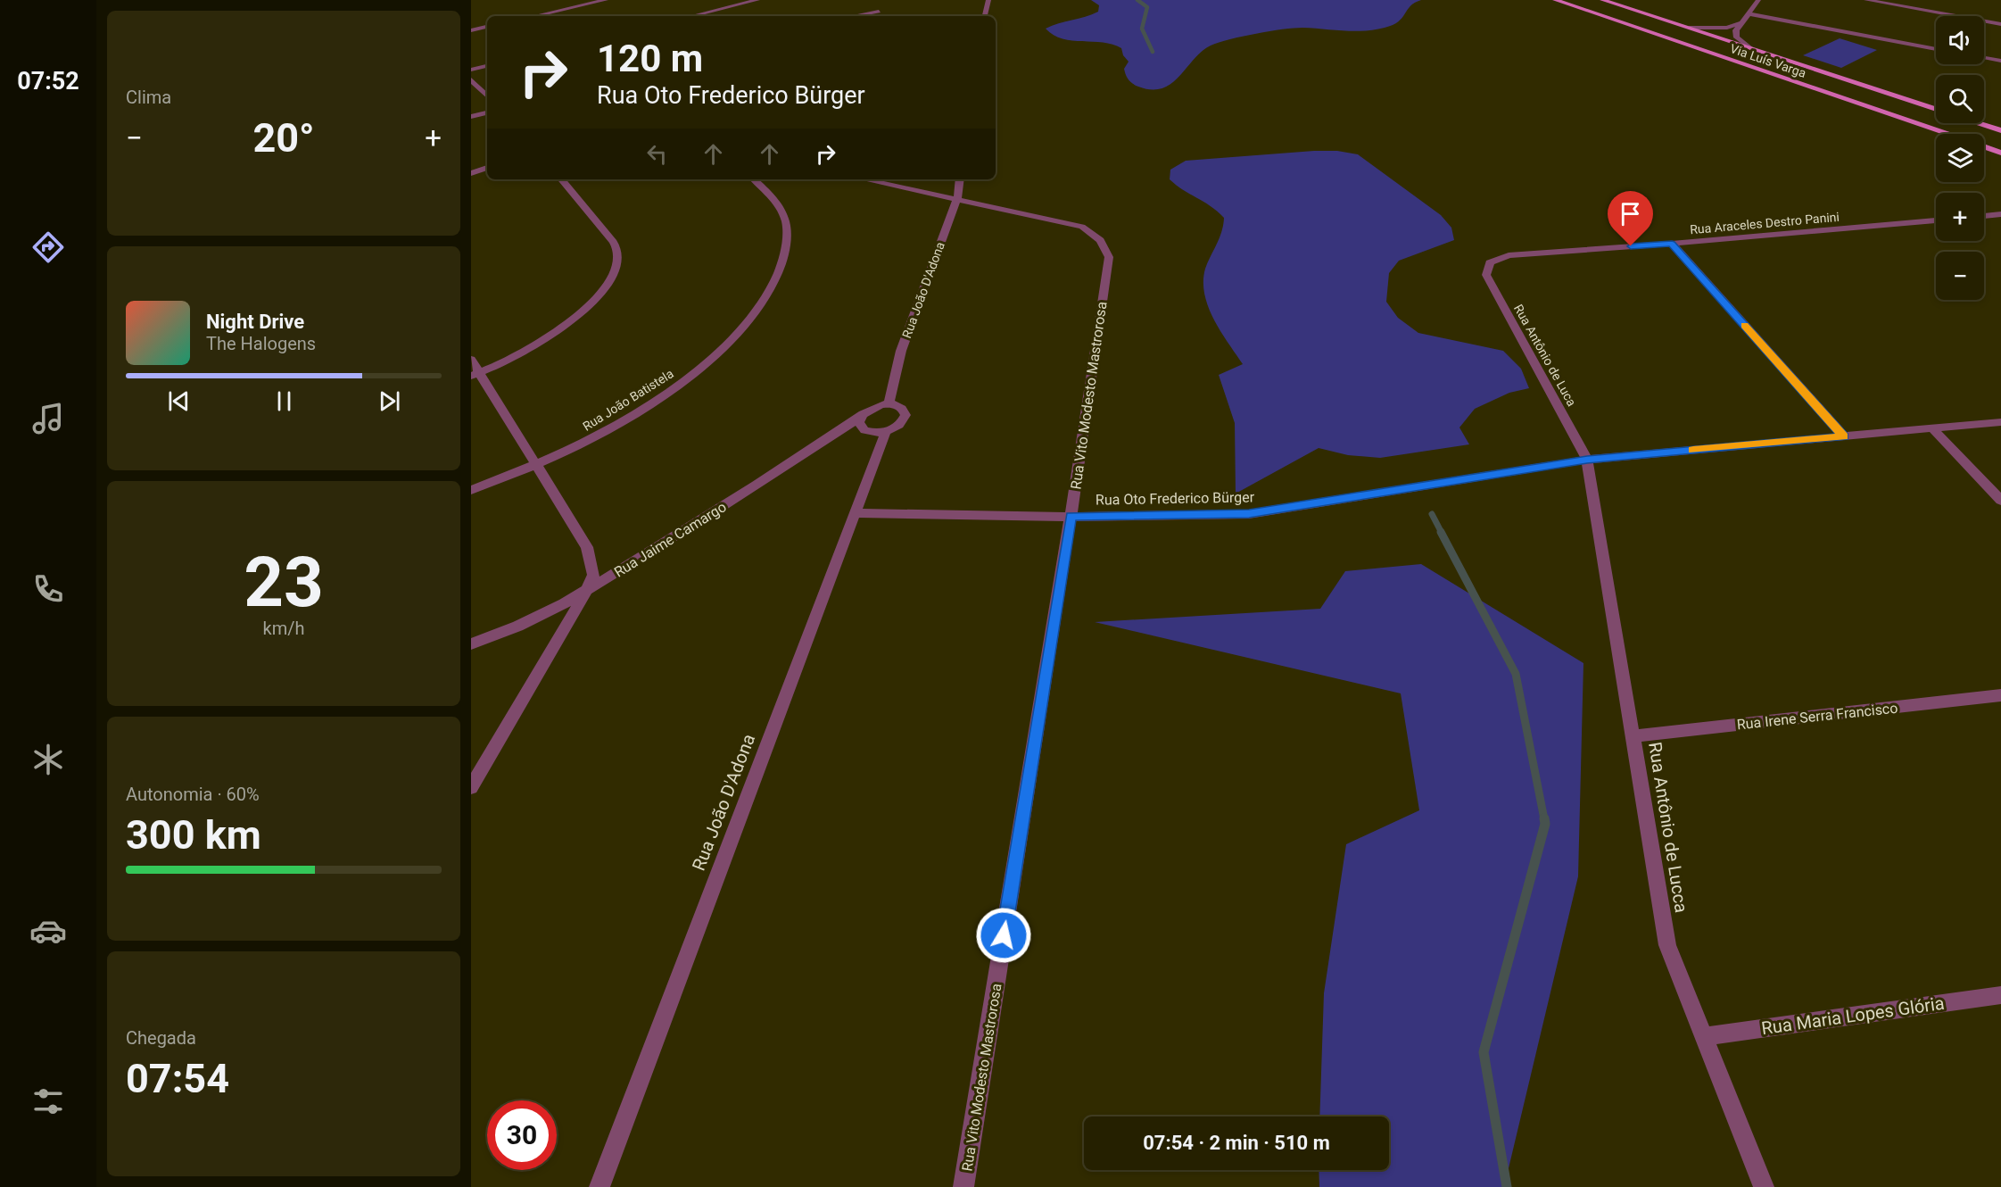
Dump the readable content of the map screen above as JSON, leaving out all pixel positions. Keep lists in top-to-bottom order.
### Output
{
  "streets": {
    "main road": ["Via Luís Varga"],
    "street": [
      "Rua Araceles Destro Panini",
      "Rua João D'Adona",
      "Rua Antônio de Luca",
      "Rua Vito Modesto Mastrorosa",
      "Rua João Batistela",
      "Rua Oto Frederico Bürger",
      "Rua Jaime Camargo",
      "Rua Irene Serra Francisco",
      "Rua Antônio de Lucca",
      "Rua Maria Lopes Glória"
    ]
  },
  "crossings": [
    ["Rua Araceles Destro Panini", "Rua Antônio de Luca"],
    ["Rua João D'Adona", "Rua Vito Modesto Mastrorosa"],
    ["Rua João D'Adona", "Rua Oto Frederico Bürger"],
    ["Rua João D'Adona", "Rua Jaime Camargo"],
    ["Rua Antônio de Luca", "Rua Oto Frederico Bürger"],
    ["Rua Antônio de Luca", "Rua Antônio de Lucca"],
    ["Rua Vito Modesto Mastrorosa", "Rua Oto Frederico Bürger"],
    ["Rua Oto Frederico Bürger", "Rua Antônio de Lucca"],
    ["Rua Irene Serra Francisco", "Rua Antônio de Lucca"],
    ["Rua Antônio de Lucca", "Rua Maria Lopes Glória"]
  ],
  "page": {
    "tabs": "07:52",
    "tile": [
      "Clima",
      ["23", "km/h"],
      ["Autonomia · 60%", "300 km"],
      ["Chegada", "07:54"]
    ],
    "map_buttons": ["+", "−"],
    "turn": ["120 m", "Rua Oto Frederico Bürger"],
    "heat": ["−", "20°", "+"],
    "song": ["Night Drive", "The Halogens"],
    "limit": "30",
    "trip": "07:54 · 2 min · 510 m"
  }
}
